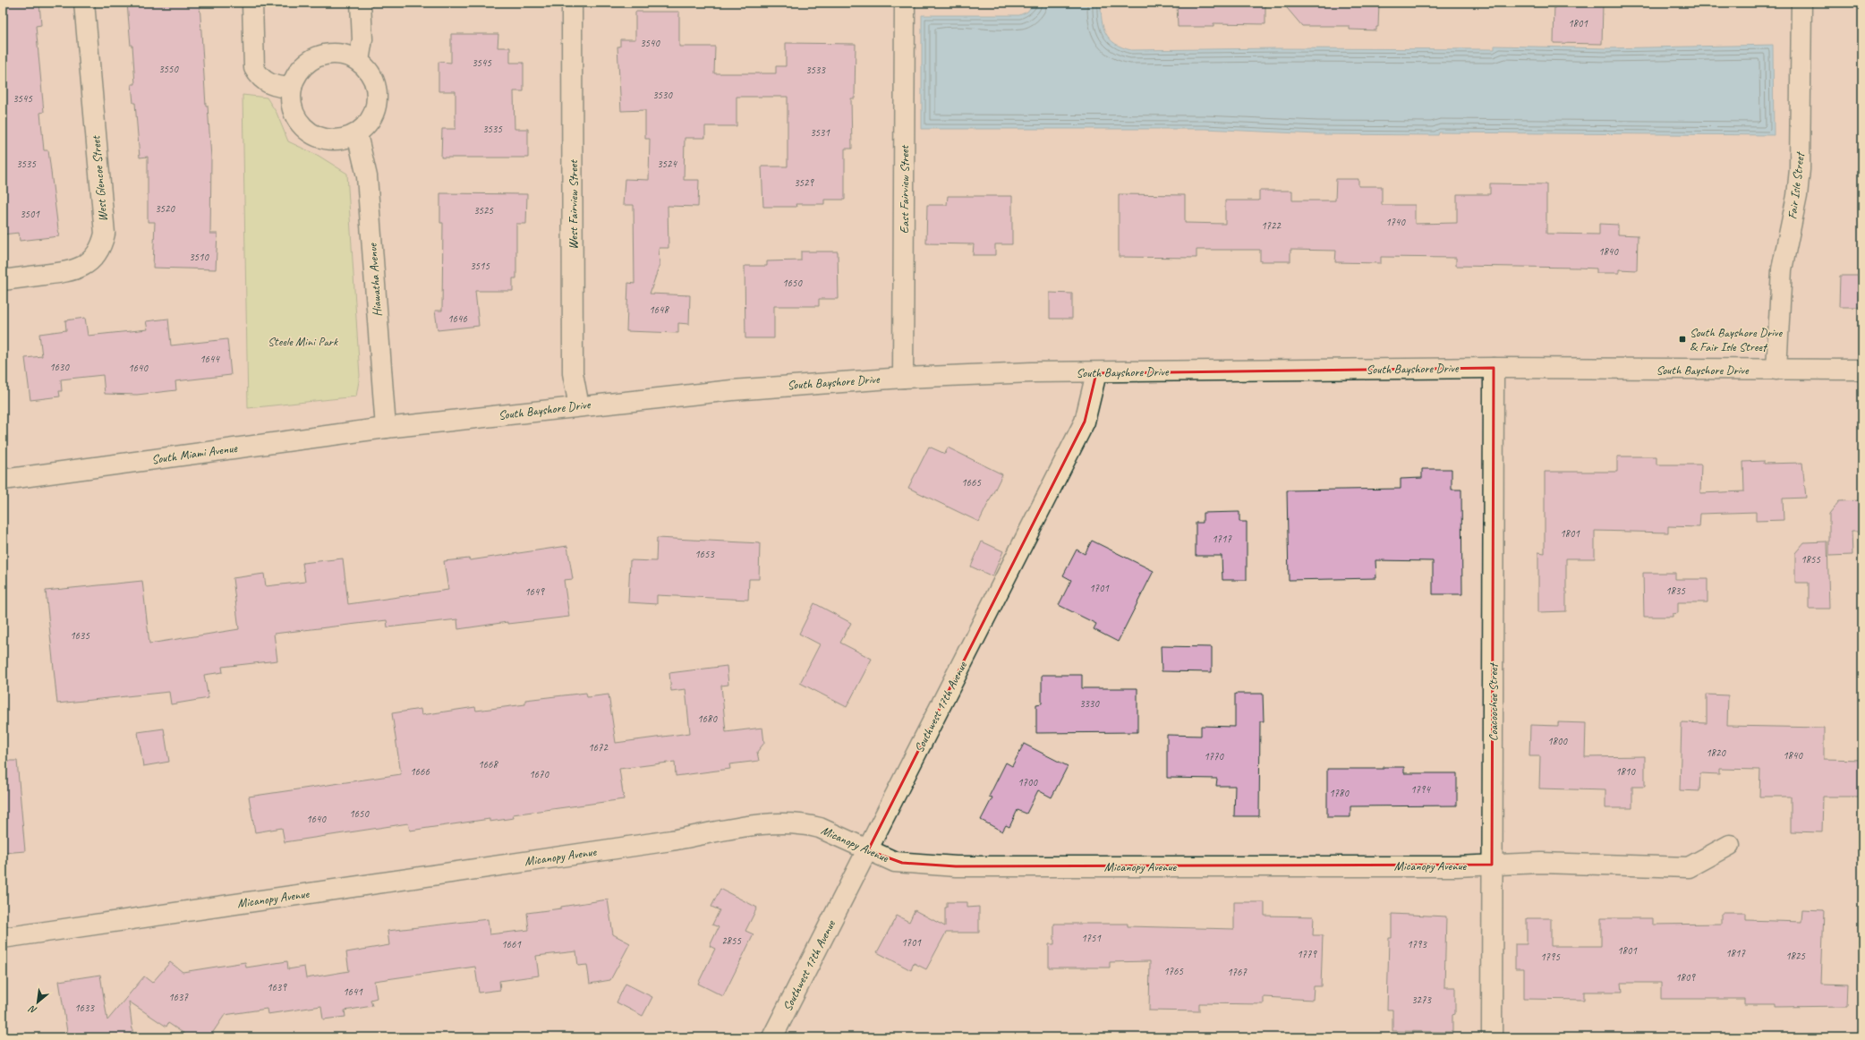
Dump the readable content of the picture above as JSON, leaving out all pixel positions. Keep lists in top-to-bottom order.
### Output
{
  "streets": {
    "street": [
      "West Glencoe Street",
      "Fair Isle Street",
      "East Fairview Street",
      "West Fairview Street",
      "Hiawatha Avenue",
      "South Bayshore Drive",
      "South Miami Avenue",
      "Coacoochee Street",
      "Southwest 17th Avenue",
      "Micanopy Avenue"
    ]
  },
  "crossings": [
    ["Fair Isle Street", "South Bayshore Drive"],
    ["East Fairview Street", "South Bayshore Drive"],
    ["West Fairview Street", "South Bayshore Drive"],
    ["Hiawatha Avenue", "South Bayshore Drive"],
    ["Hiawatha Avenue", "South Miami Avenue"],
    ["South Bayshore Drive", "South Miami Avenue"],
    ["South Bayshore Drive", "Coacoochee Street"],
    ["South Bayshore Drive", "Southwest 17th Avenue"],
    ["Coacoochee Street", "Micanopy Avenue"],
    ["Southwest 17th Avenue", "Micanopy Avenue"]
  ],
  "parks": ["Steele Mini Park"],
  "places": {
    "transit": ["South Bayshore Drive & Fair Isle Street"]
  },
  "house_numbers": [
    "1801",
    "3540",
    "3545",
    "3550",
    "3533",
    "3530",
    "3545",
    "3535",
    "3531",
    "3535",
    "3524",
    "3529",
    "3520",
    "3525",
    "3501",
    "1740",
    "1722",
    "1840",
    "3510",
    "3515",
    "1650",
    "1648",
    "1646",
    "1644",
    "1630",
    "1640",
    "1665",
    "1801",
    "1717",
    "1653",
    "1855",
    "1701",
    "1835",
    "1649",
    "1635",
    "3330",
    "1680",
    "1800",
    "1672",
    "1820",
    "1840",
    "1770",
    "1668",
    "1666",
    "1810",
    "1670",
    "1700",
    "1794",
    "1780",
    "1650",
    "1640",
    "1751",
    "2855",
    "1701",
    "1661",
    "1793",
    "1801",
    "1817",
    "1779",
    "1825",
    "1795",
    "1765",
    "1767",
    "1809",
    "1639",
    "1641",
    "1637",
    "3273",
    "1633"
  ],
  "north": "bottom left"
}
